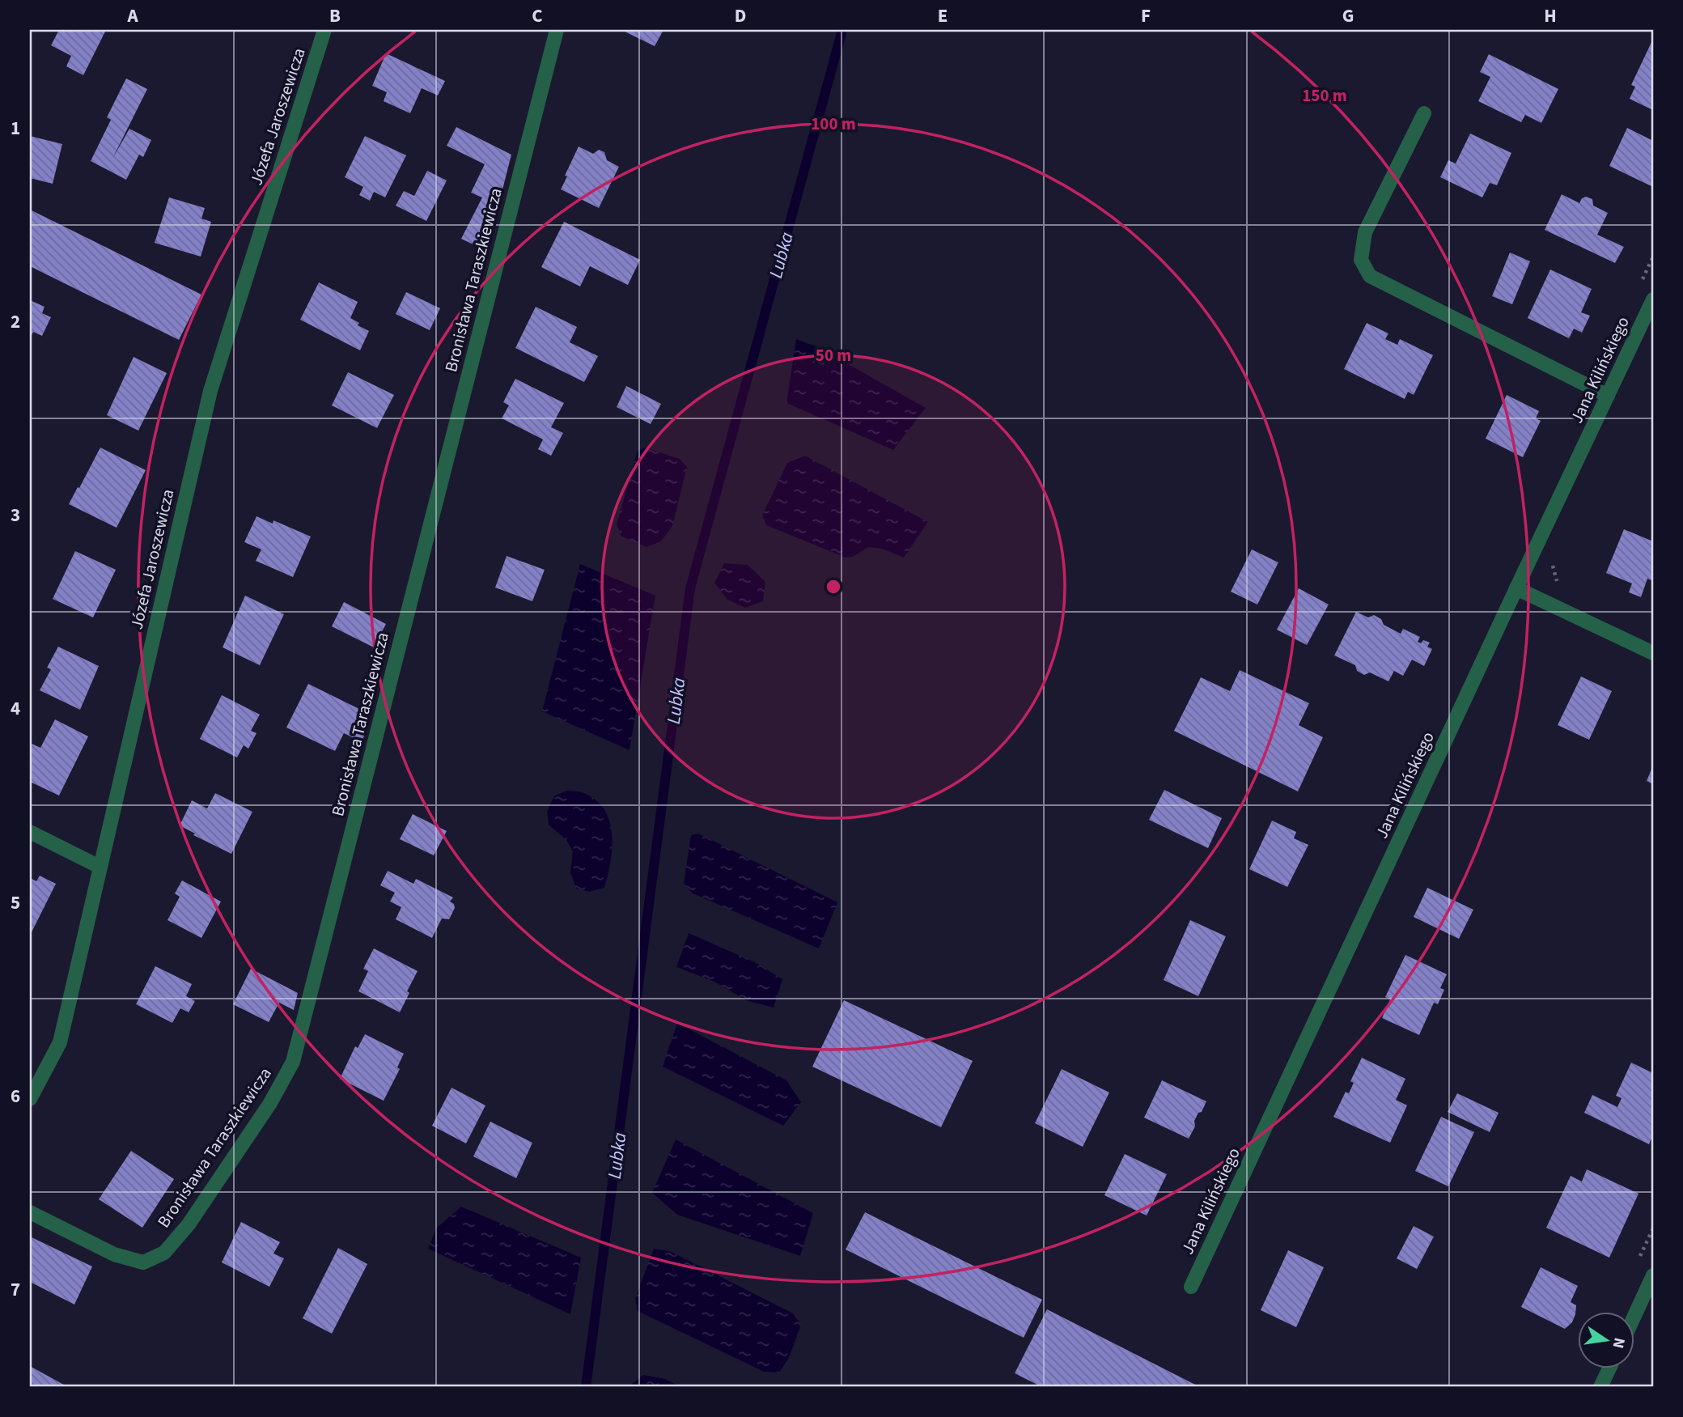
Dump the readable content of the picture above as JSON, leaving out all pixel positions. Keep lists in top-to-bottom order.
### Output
{
  "streets": {
    "street": ["Józefa Jaroszewicza", "Bronisława Taraszkiewicza", "Jana Kilińskiego"]
  },
  "water": ["Lubka"],
  "north": "right",
  "grid": {
    "columns": [
      "A",
      "B",
      "C",
      "D",
      "E",
      "F",
      "G",
      "H"
    ],
    "rows": [
      "1",
      "2",
      "3",
      "4",
      "5",
      "6",
      "7"
    ]
  },
  "rings": ["150 m", "100 m", "50 m"]
}
